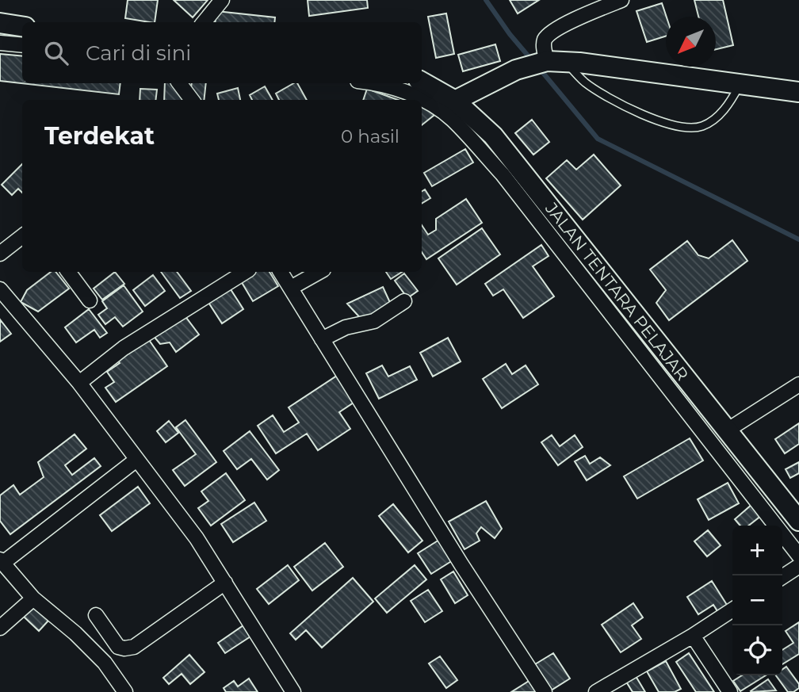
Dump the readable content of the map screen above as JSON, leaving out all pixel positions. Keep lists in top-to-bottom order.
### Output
{
  "streets": {
    "main road": ["JALAN TENTARA PELAJAR"]
  },
  "north": "bottom left",
  "page": {
    "search": "Cari di sini",
    "heading": ["Terdekat", "0 hasil"],
    "map_buttons": ["+", "−"]
  }
}
